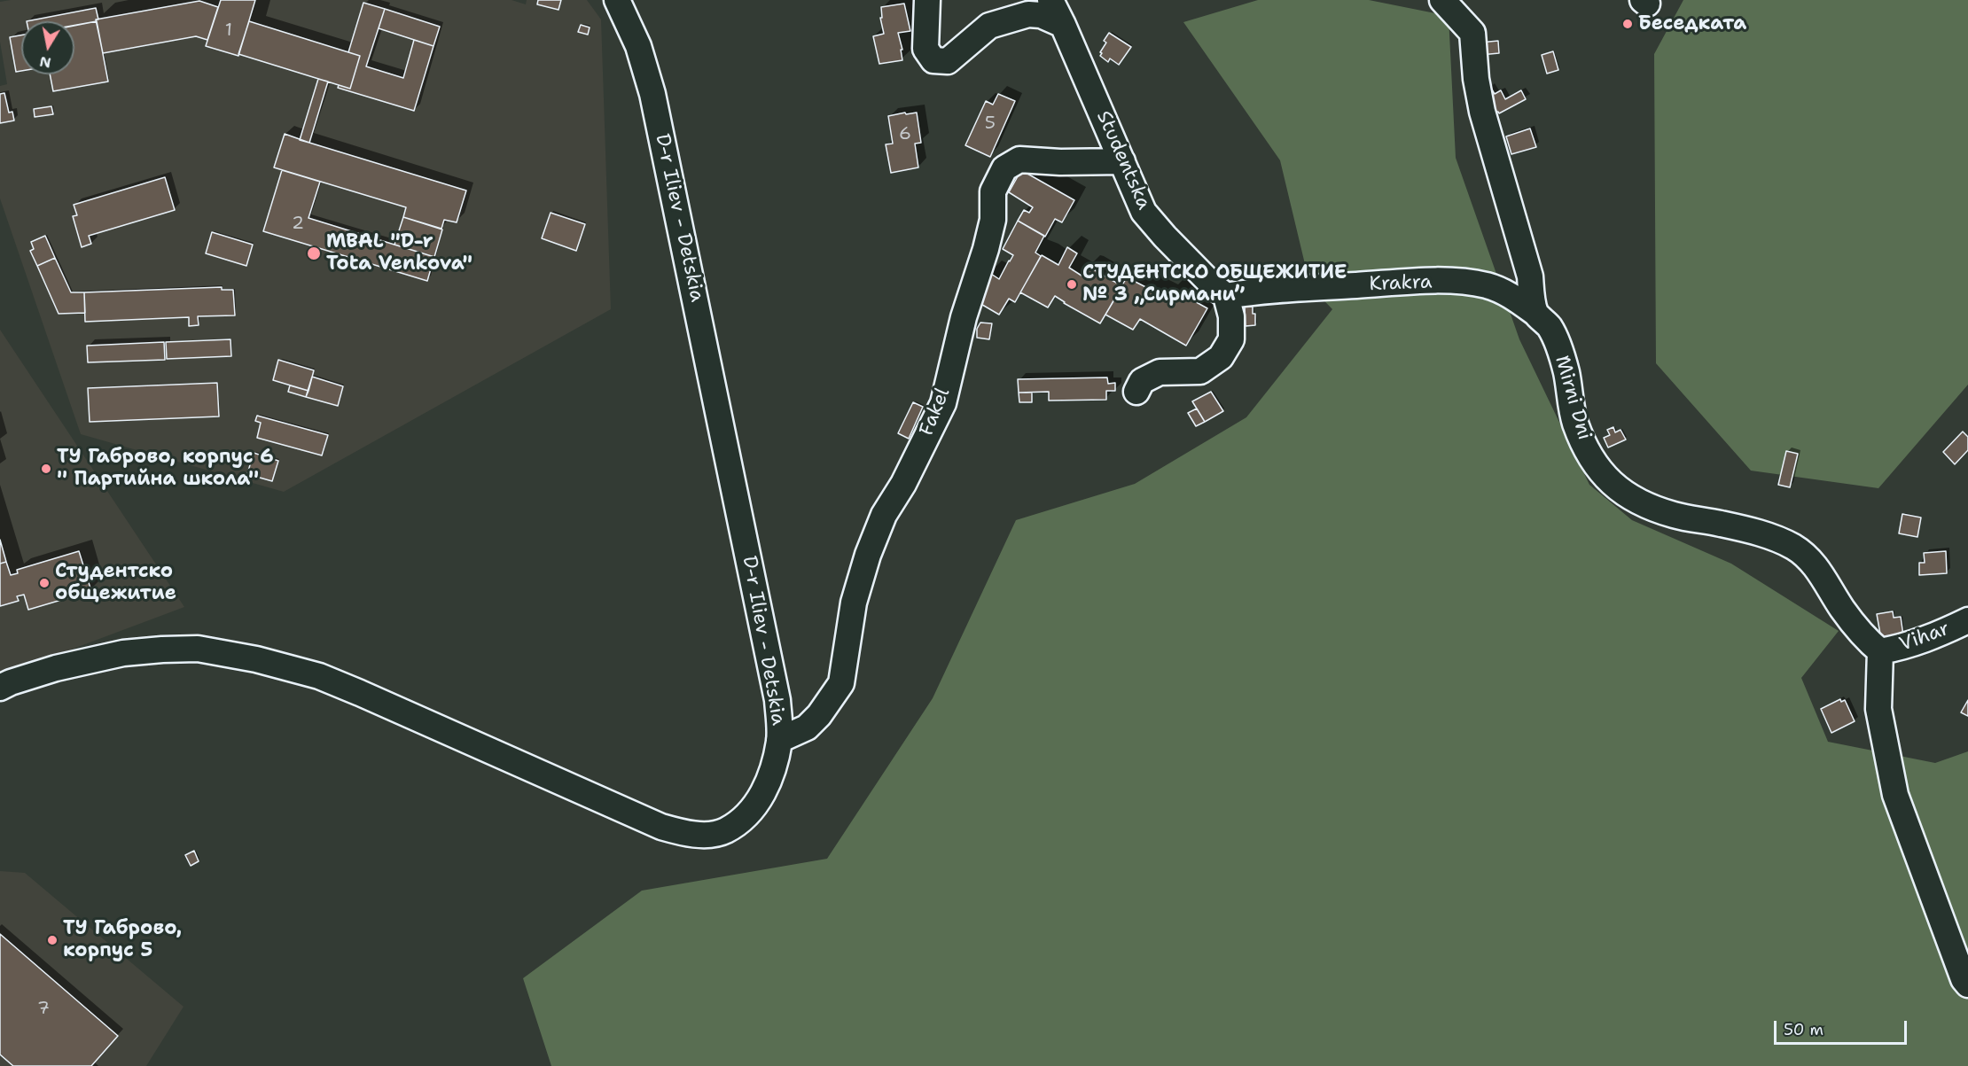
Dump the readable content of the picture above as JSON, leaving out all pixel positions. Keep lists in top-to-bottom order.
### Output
{
  "streets": {
    "street": [
      "Studentska",
      "D-r Iliev - Detskia",
      "Krakra",
      "Mirni Dni",
      "Fakel",
      "Vihar"
    ]
  },
  "crossings": [
    ["Studentska", "Krakra"],
    ["Studentska", "Fakel"],
    ["D-r Iliev - Detskia", "Fakel"],
    ["Krakra", "Mirni Dni"],
    ["Mirni Dni", "Vihar"]
  ],
  "places": [
    "Беседката",
    "MBAL \"D-r Tota Venkova\"",
    "СТУДЕНТСКО ОБЩЕЖИТИЕ № 3 „Сирмани”",
    "ТУ Габрово, корпус 6 '' Партийна школа''",
    "Студентско общежитие",
    "ТУ Габрово, корпус 5"
  ],
  "house_numbers": [
    "1",
    "5",
    "6",
    "2",
    "7"
  ],
  "scale_bar": "50 m",
  "north": "bottom"
}
